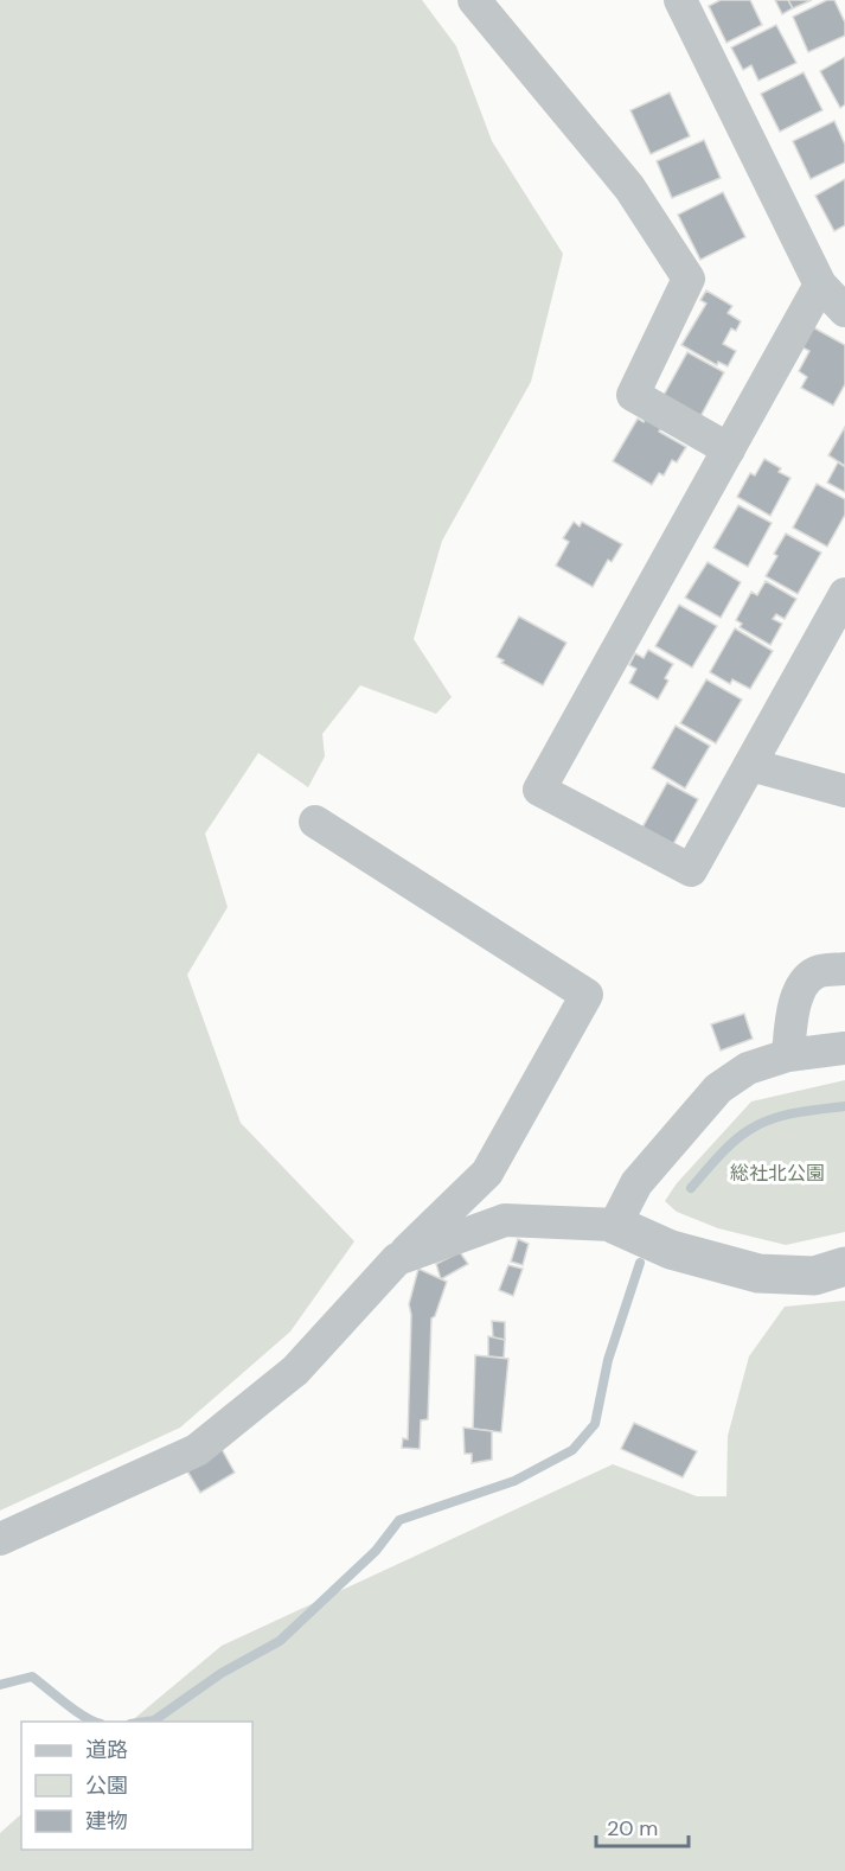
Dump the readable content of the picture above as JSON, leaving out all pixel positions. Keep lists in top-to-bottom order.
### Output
{
  "parks": ["総社北公園"],
  "legend": ["道路", "公園", "建物"],
  "scale_bar": "20 m"
}
